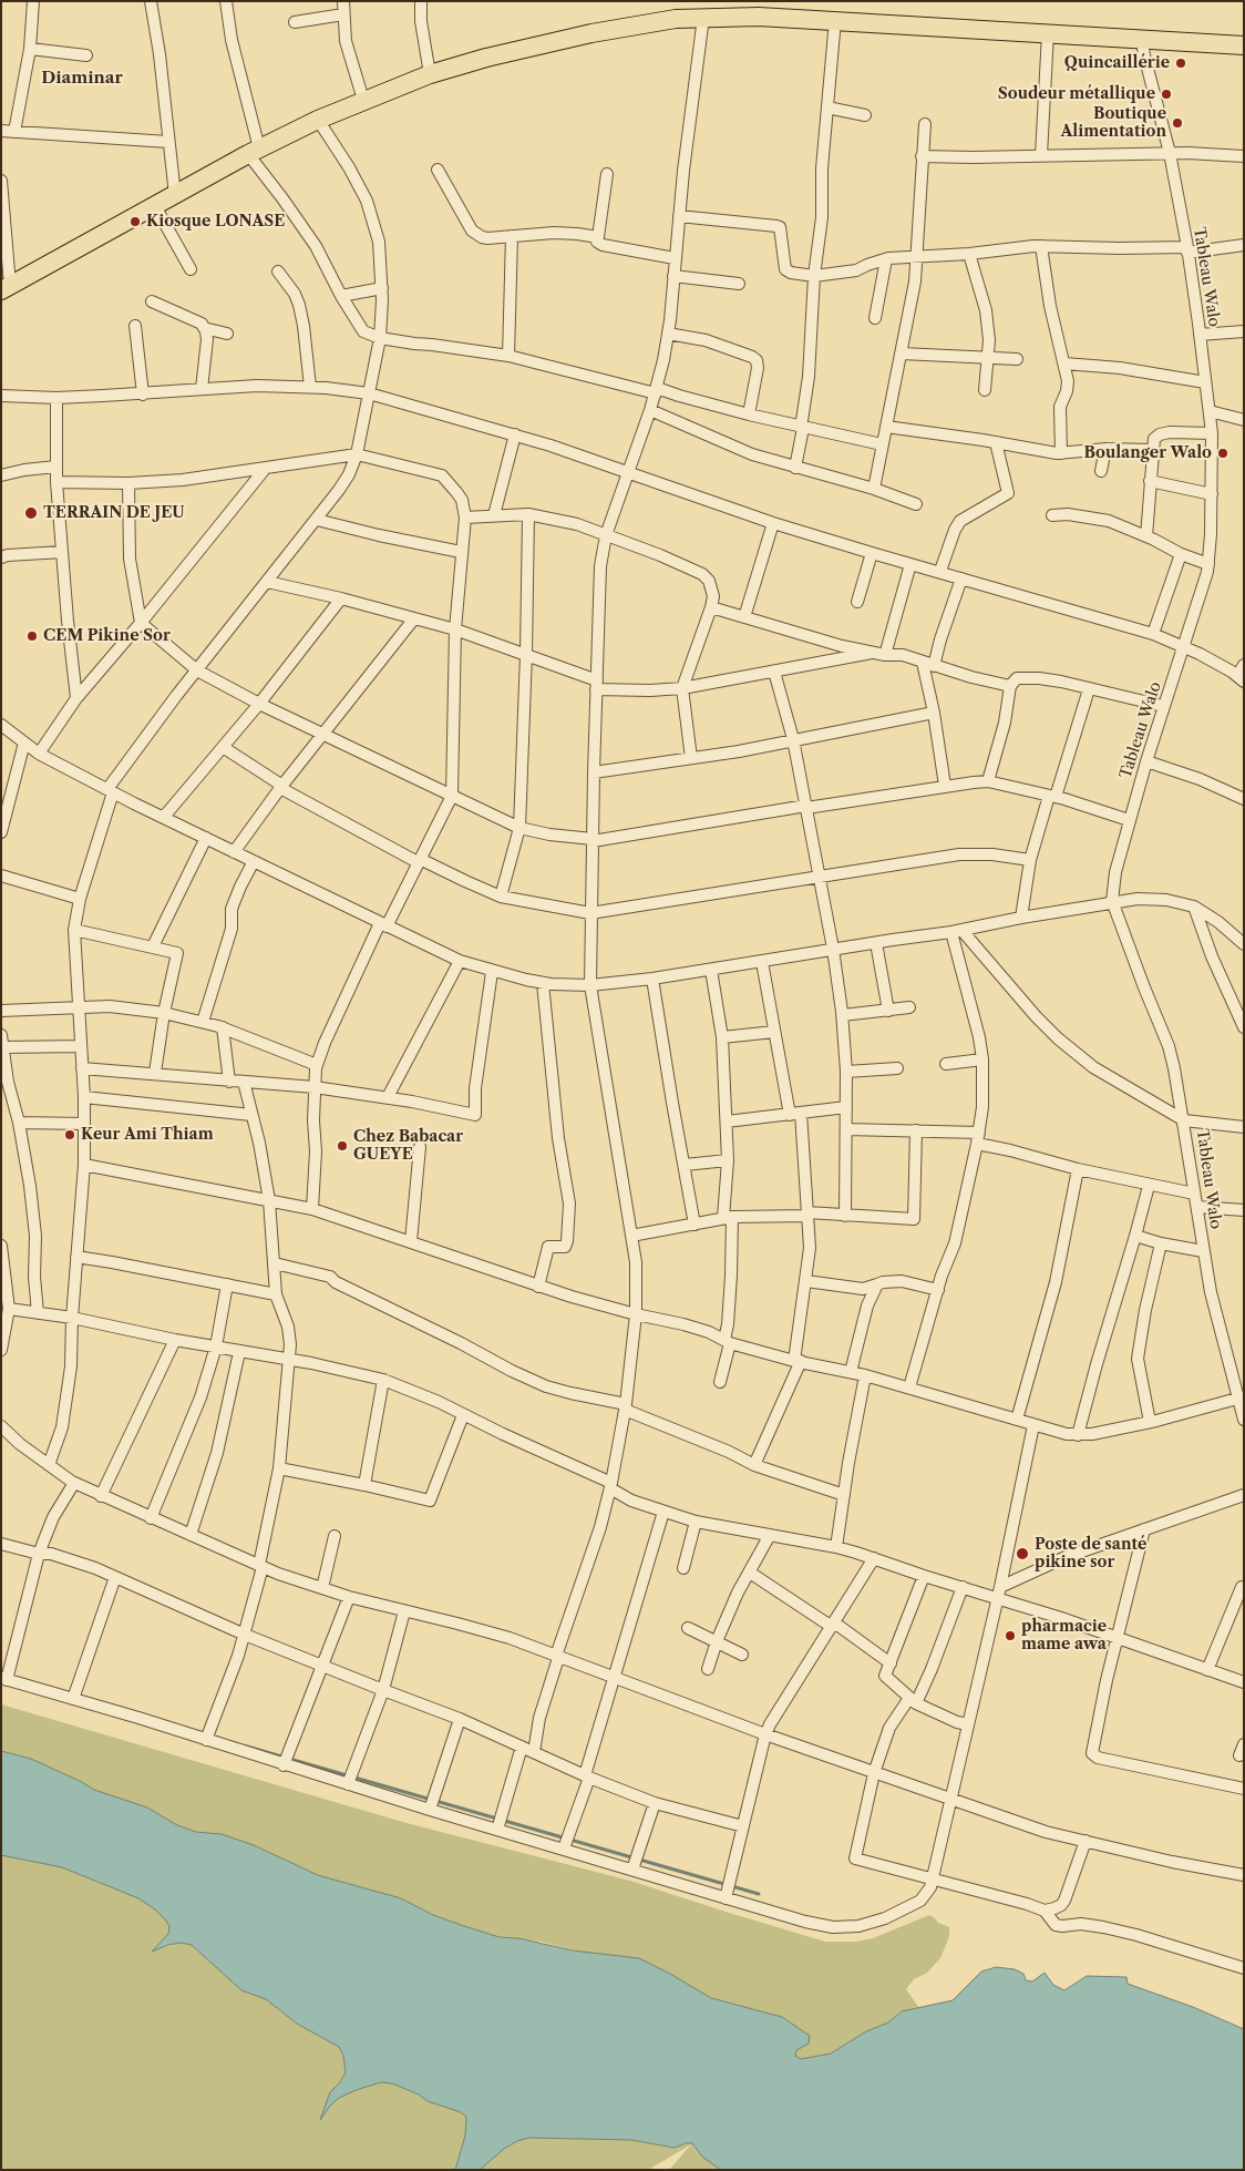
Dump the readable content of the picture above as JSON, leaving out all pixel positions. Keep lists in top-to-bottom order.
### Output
{
  "streets": {
    "street": ["Tableau Walo"]
  },
  "districts": ["Diaminar"],
  "places": [
    "Quincaillérie",
    "Soudeur métallique",
    "Boutique Alimentation",
    "Kiosque LONASE",
    "Boulanger Walo",
    "TERRAIN DE JEU",
    "CEM Pikine Sor",
    "Keur Ami Thiam",
    "Chez Babacar GUEYE",
    "Poste de santé pikine sor",
    "pharmacie mame awa"
  ]
}
